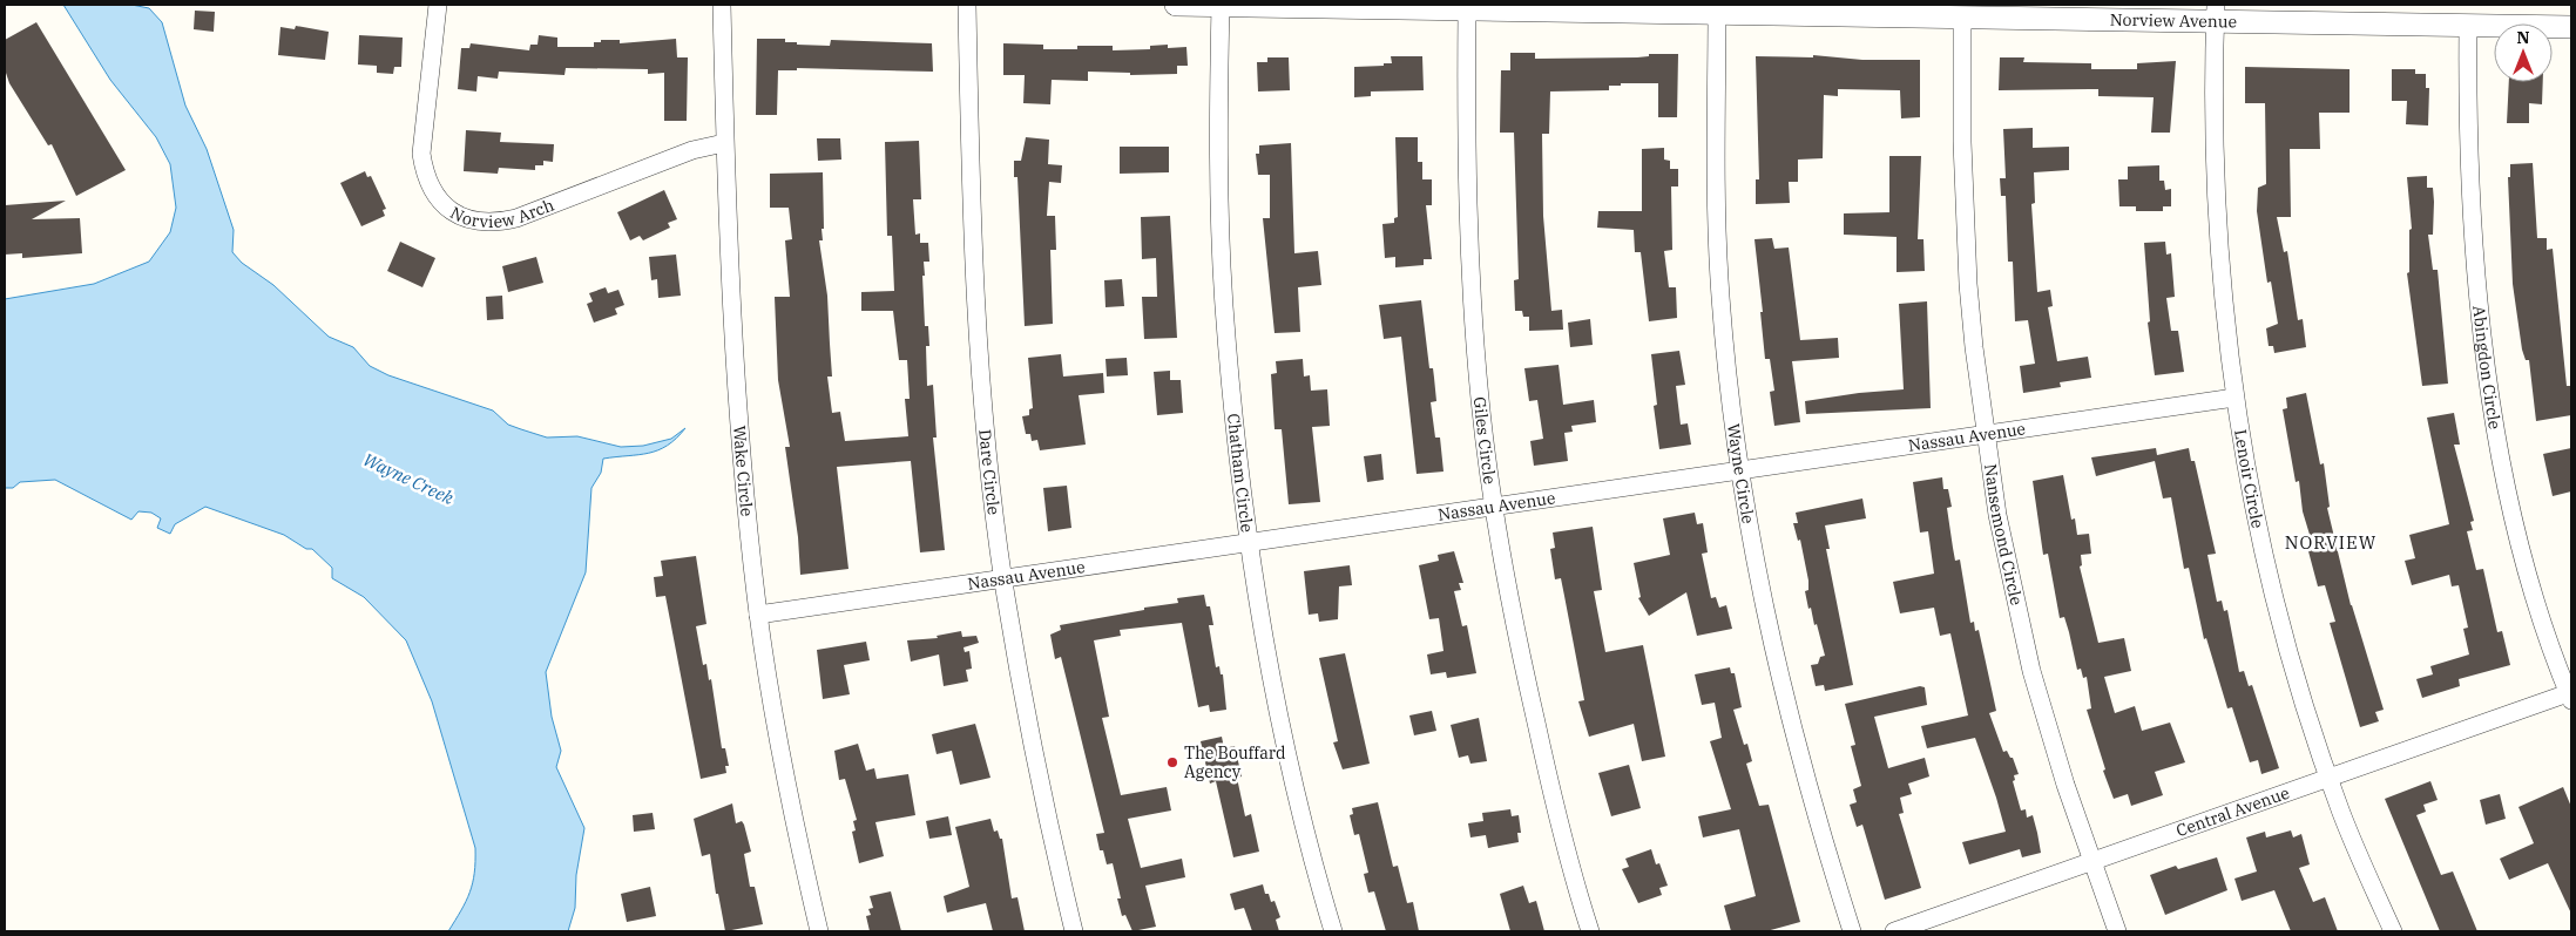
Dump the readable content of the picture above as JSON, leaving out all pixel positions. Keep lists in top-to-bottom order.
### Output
{
  "streets": {
    "street": [
      "Norview Avenue",
      "Norview Arch",
      "Abingdon Circle",
      "Nassau Avenue",
      "Giles Circle",
      "Wake Circle",
      "Dare Circle",
      "Chatham Circle",
      "Wayne Circle",
      "Lenoir Circle",
      "Nansemond Circle",
      "Central Avenue"
    ]
  },
  "crossings": [
    ["Norview Avenue", "Abingdon Circle"],
    ["Norview Avenue", "Giles Circle"],
    ["Norview Avenue", "Chatham Circle"],
    ["Norview Avenue", "Wayne Circle"],
    ["Norview Avenue", "Lenoir Circle"],
    ["Norview Avenue", "Nansemond Circle"],
    ["Norview Arch", "Wake Circle"],
    ["Abingdon Circle", "Central Avenue"],
    ["Nassau Avenue", "Giles Circle"],
    ["Nassau Avenue", "Wake Circle"],
    ["Nassau Avenue", "Dare Circle"],
    ["Nassau Avenue", "Chatham Circle"],
    ["Nassau Avenue", "Wayne Circle"],
    ["Nassau Avenue", "Lenoir Circle"],
    ["Nassau Avenue", "Nansemond Circle"],
    ["Lenoir Circle", "Central Avenue"],
    ["Nansemond Circle", "Central Avenue"]
  ],
  "districts": ["NORVIEW"],
  "water": ["Wayne Creek"],
  "places": ["The Bouffard Agency"],
  "north": "top"
}
